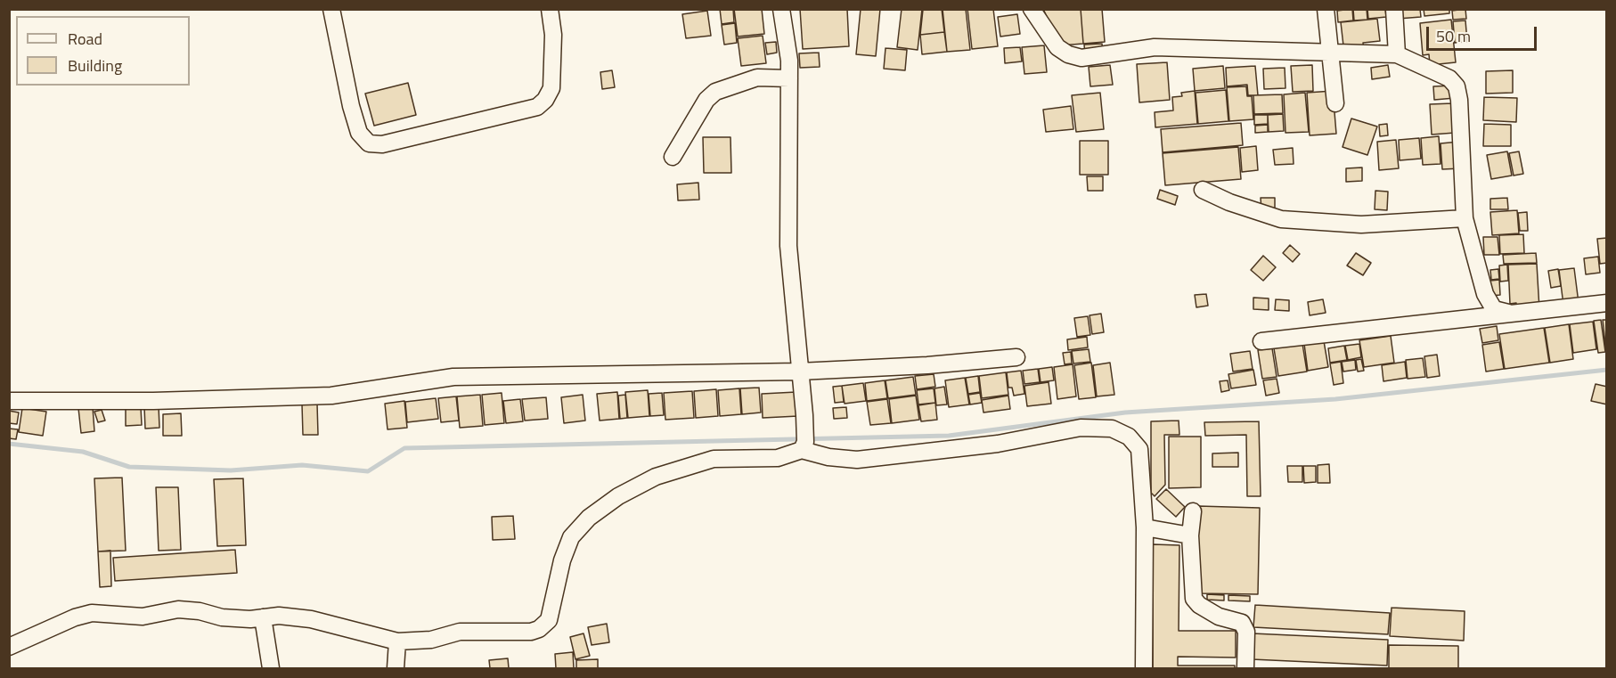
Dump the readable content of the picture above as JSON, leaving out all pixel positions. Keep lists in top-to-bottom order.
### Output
{
  "legend": ["Road", "Building"],
  "scale_bar": "50 m"
}
